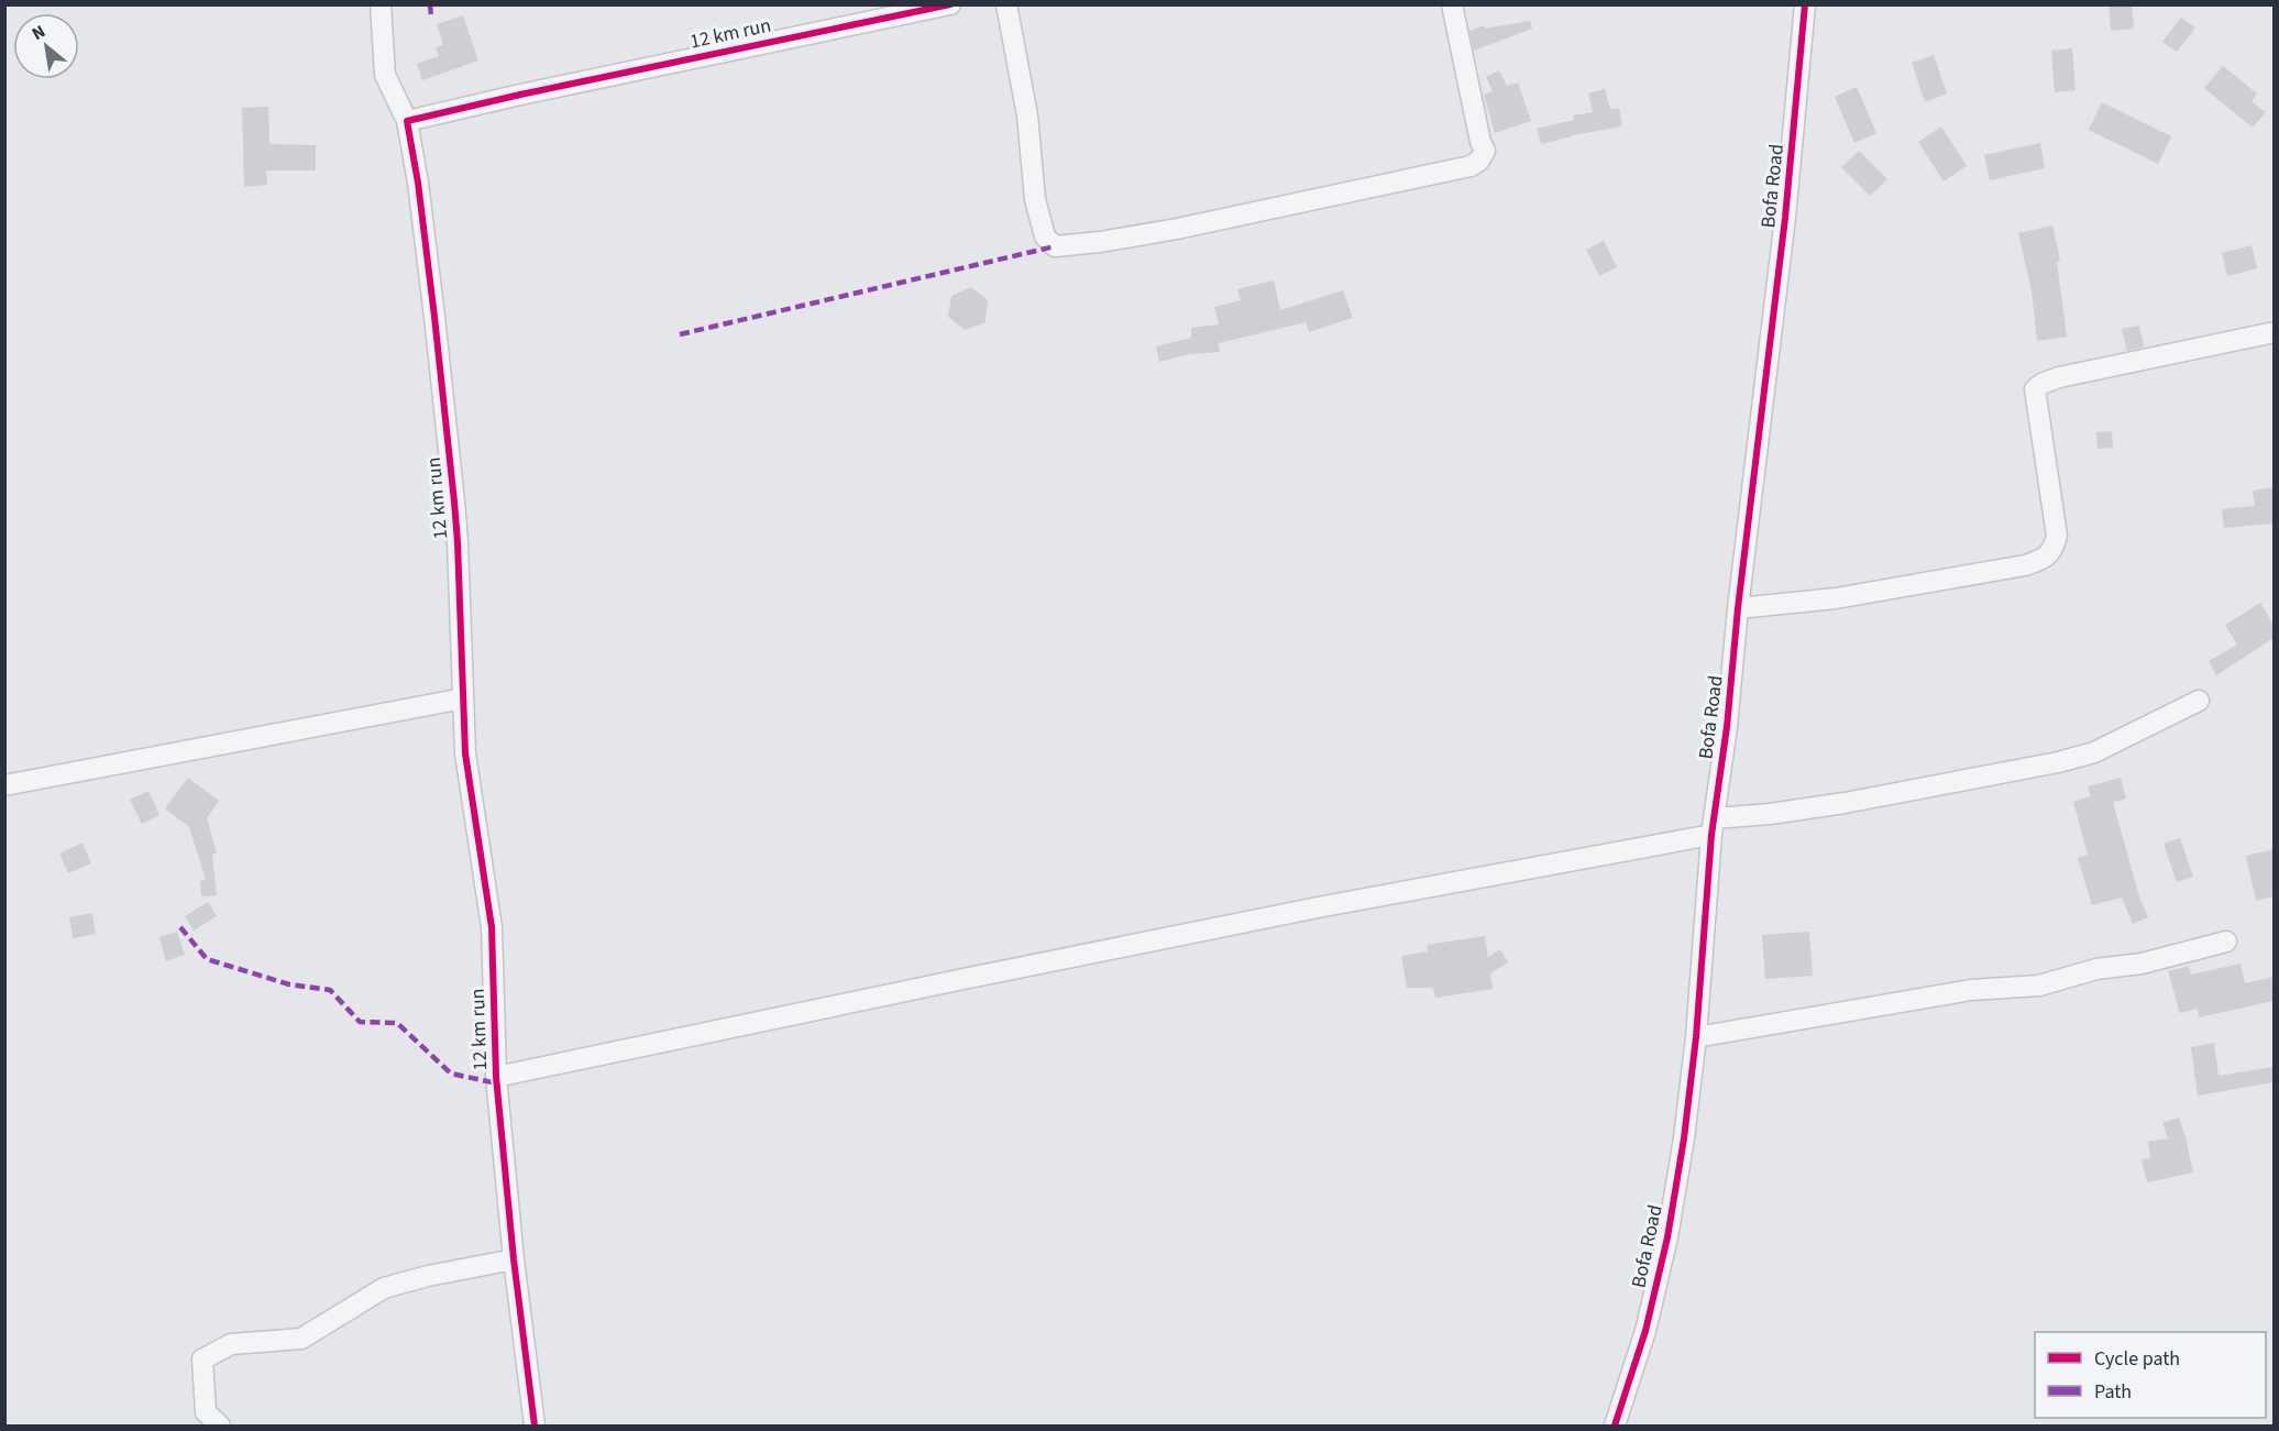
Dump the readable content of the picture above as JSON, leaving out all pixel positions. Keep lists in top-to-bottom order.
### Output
{
  "streets": {
    "street": ["12 km run", "Bofa Road"]
  },
  "legend": ["Cycle path", "Path"],
  "north": "top left"
}
